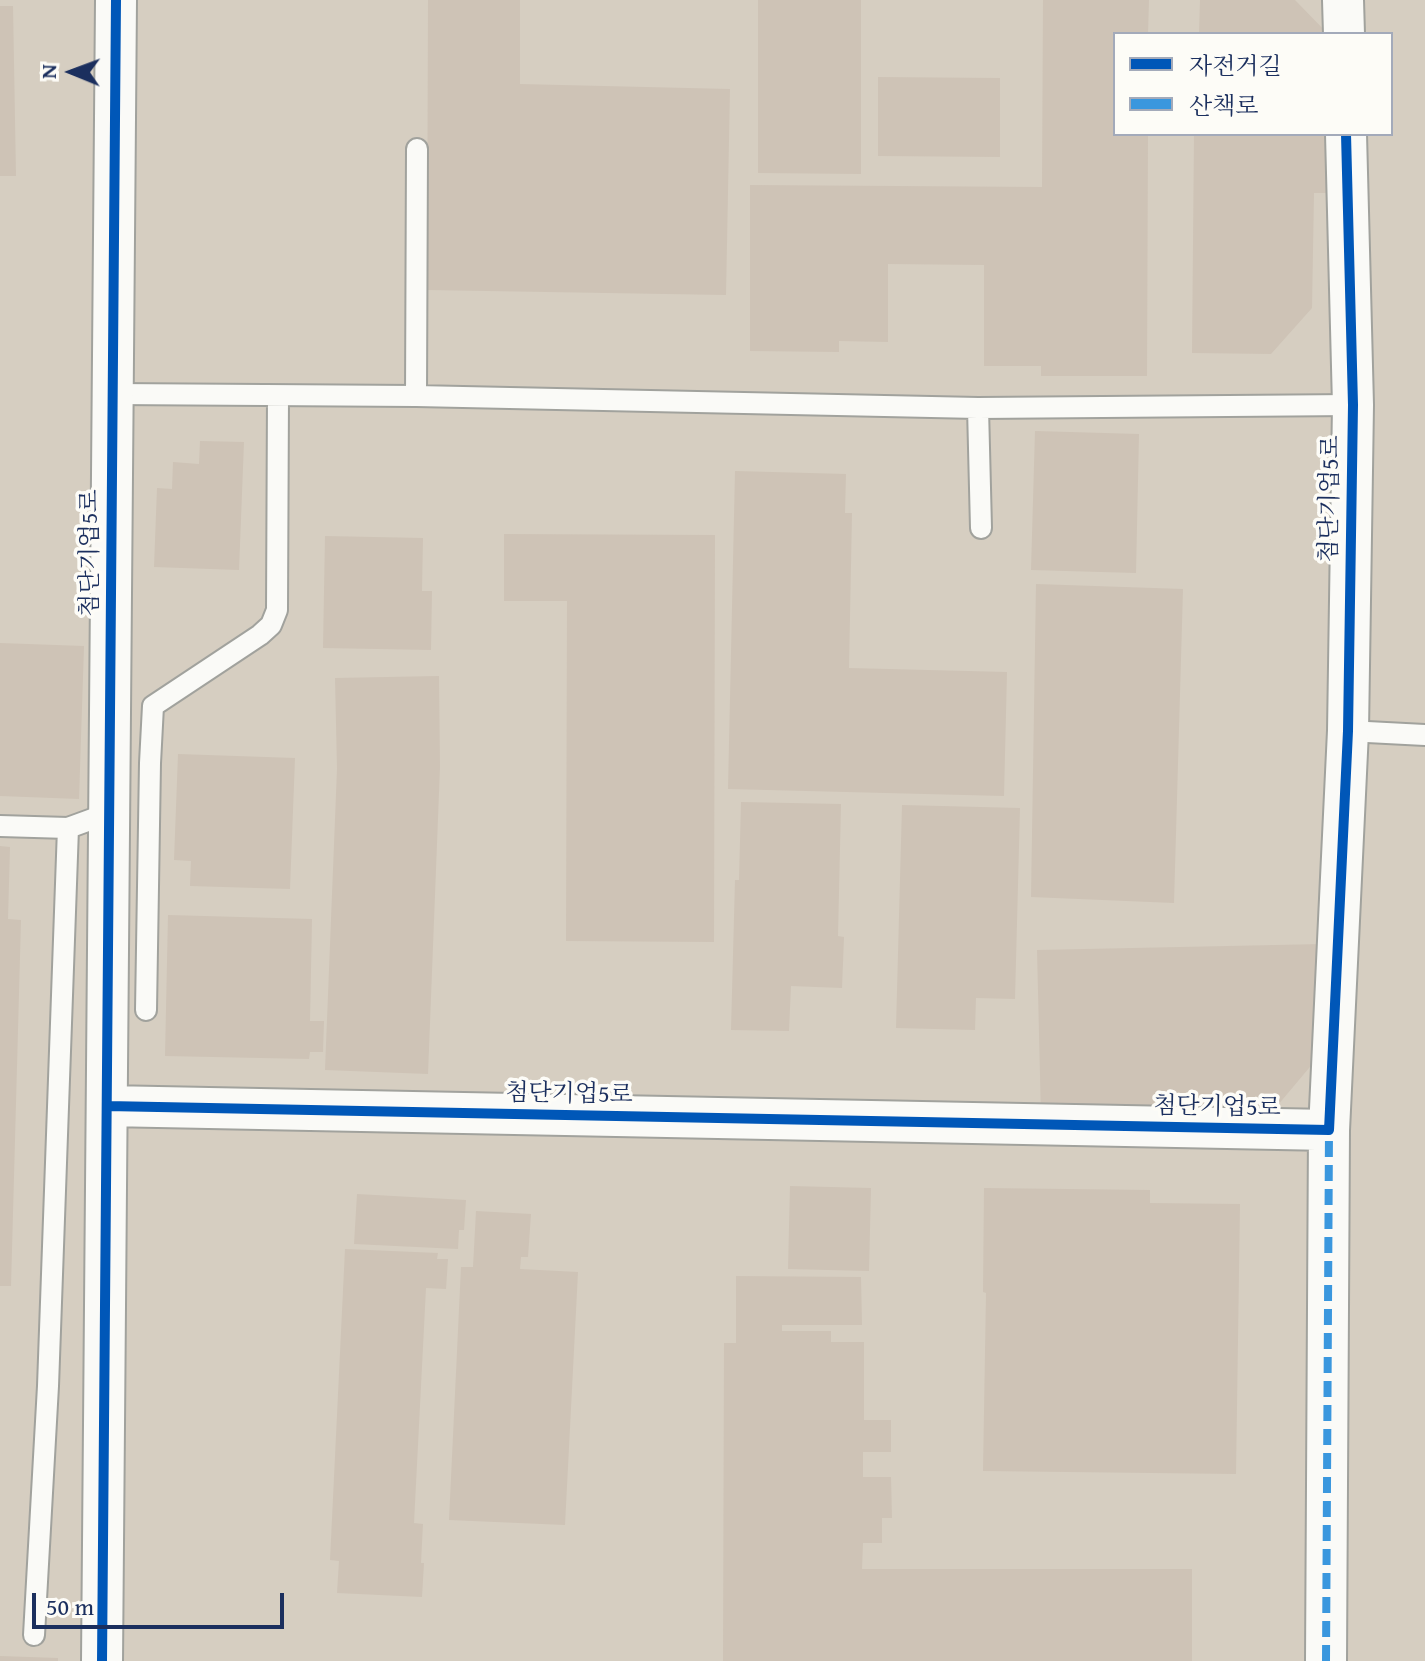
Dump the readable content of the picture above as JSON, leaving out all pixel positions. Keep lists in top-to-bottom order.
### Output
{
  "streets": {
    "street": ["첨단기업5로"]
  },
  "legend": ["자전거길", "산책로"],
  "scale_bar": "50 m",
  "north": "left"
}
